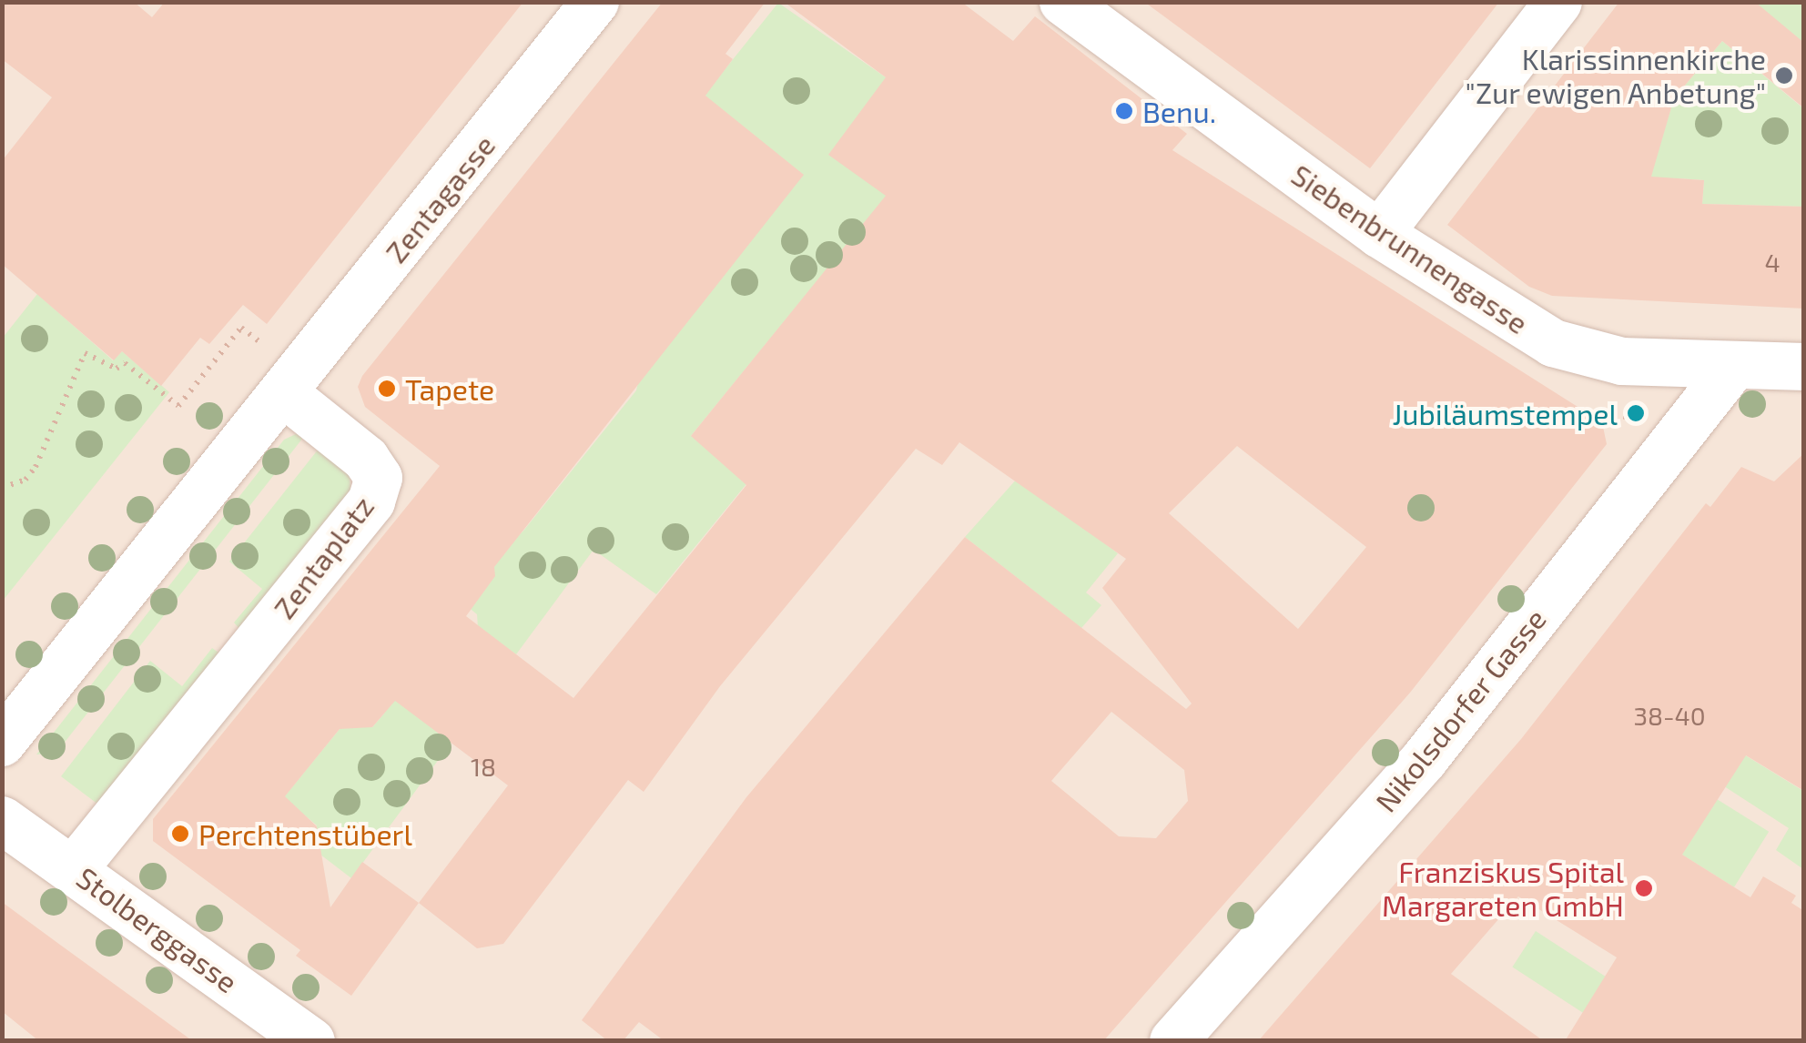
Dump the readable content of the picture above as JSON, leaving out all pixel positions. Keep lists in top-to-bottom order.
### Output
{
  "streets": {
    "street": [
      "Zentagasse",
      "Siebenbrunnengasse",
      "Zentaplatz",
      "Nikolsdorfer Gasse",
      "Stolberggasse"
    ]
  },
  "crossings": [
    ["Zentagasse", "Zentaplatz"],
    ["Siebenbrunnengasse", "Nikolsdorfer Gasse"],
    ["Zentaplatz", "Stolberggasse"]
  ],
  "places": [
    "Klarissinnenkirche \"Zur ewigen Anbetung\"",
    "Benu.",
    "Tapete",
    "Jubiläumstempel",
    "Perchtenstüberl",
    "Franziskus Spital Margareten GmbH"
  ],
  "house_numbers": ["4", "38-40", "18"]
}
